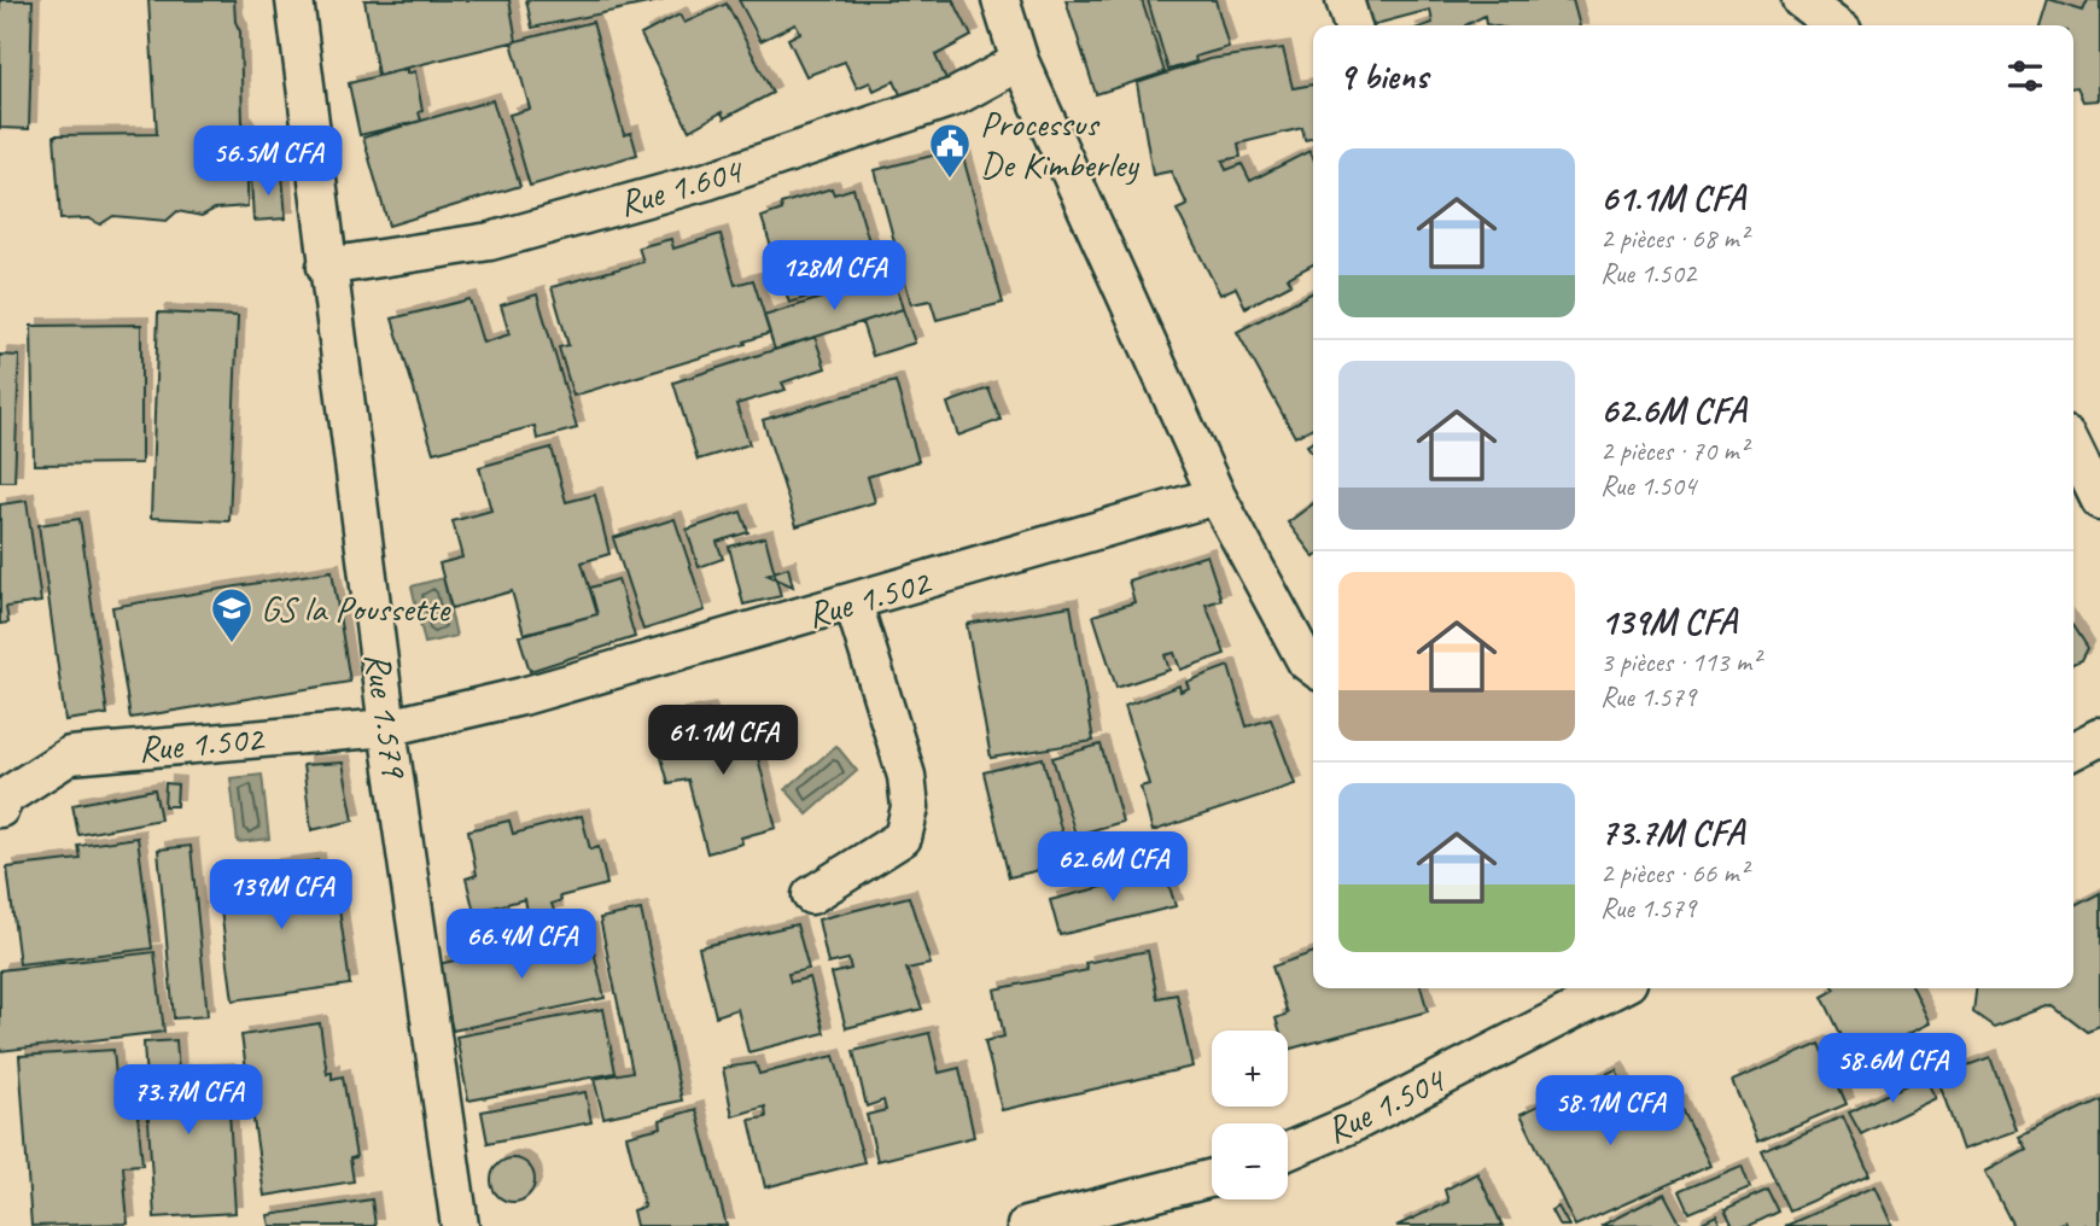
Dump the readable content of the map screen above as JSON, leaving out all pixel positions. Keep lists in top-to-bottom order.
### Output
{
  "streets": {
    "street": [
      "Rue 1.604",
      "Rue 1.502",
      "Rue 1.579",
      "Rue 1.504"
    ]
  },
  "crossings": [
    ["Rue 1.604", "Rue 1.579"],
    ["Rue 1.502", "Rue 1.579"]
  ],
  "places": {
    "public building": ["Processus De Kimberley"],
    "school or university": ["GS la Poussette"]
  },
  "page": {
    "heading": "9 biens",
    "price": [
      "56.5M CFA",
      "128M CFA",
      "61.1M CFA",
      "62.6M CFA",
      "139M CFA",
      "66.4M CFA",
      "58.6M CFA",
      "73.7M CFA",
      "58.1M CFA"
    ],
    "list": [
      {
        "name": "61.1M CFA",
        "note": "2 pièces · 68 m² · Rue 1.502"
      },
      {
        "name": "62.6M CFA",
        "note": "2 pièces · 70 m² · Rue 1.504"
      },
      {
        "name": "139M CFA",
        "note": "3 pièces · 113 m² · Rue 1.579"
      },
      {
        "name": "73.7M CFA",
        "note": "2 pièces · 66 m² · Rue 1.579"
      }
    ],
    "map_buttons": ["+", "−"]
  }
}
